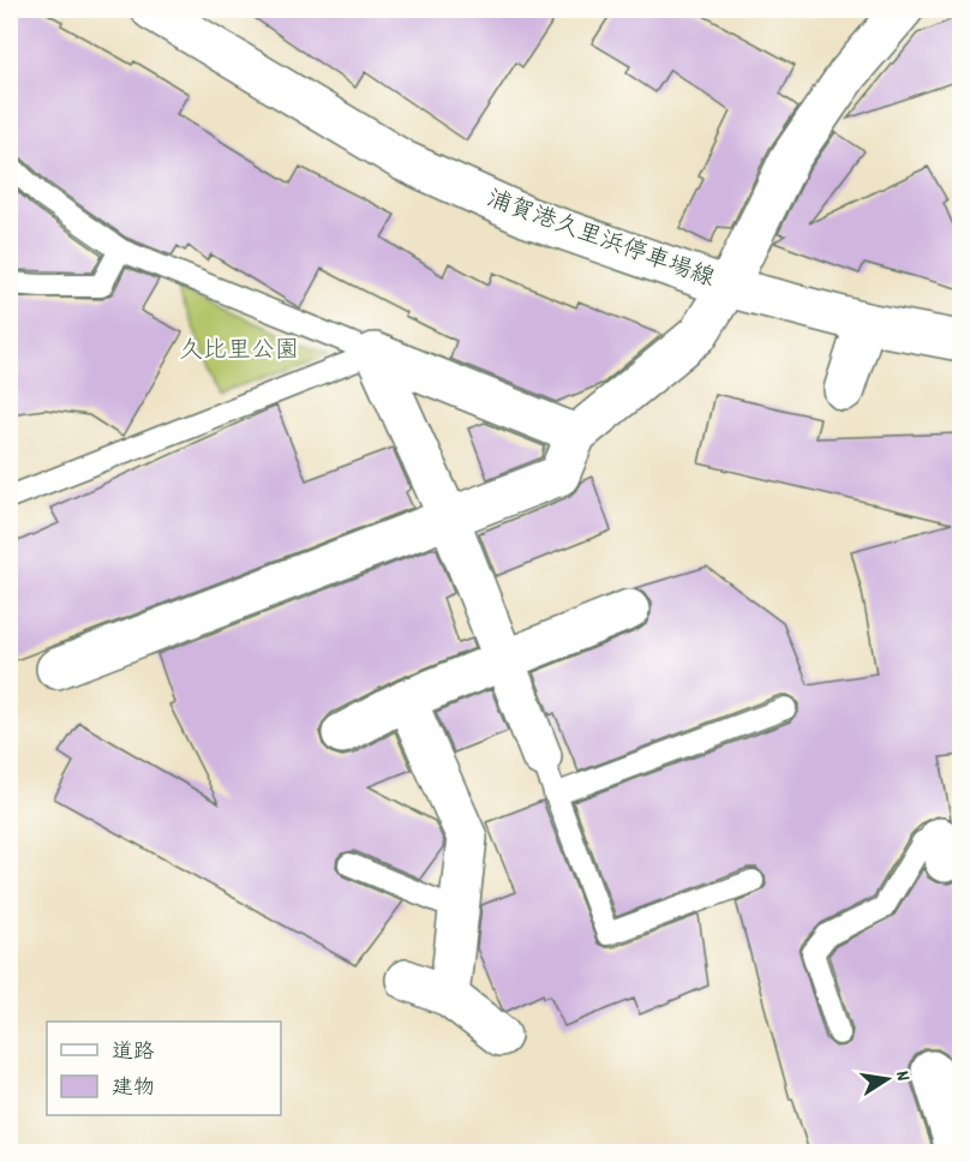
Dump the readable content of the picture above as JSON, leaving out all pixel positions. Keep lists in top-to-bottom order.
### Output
{
  "streets": {
    "street": ["浦賀港久里浜停車場線"]
  },
  "parks": ["久比里公園"],
  "legend": ["道路", "建物"],
  "north": "right"
}
